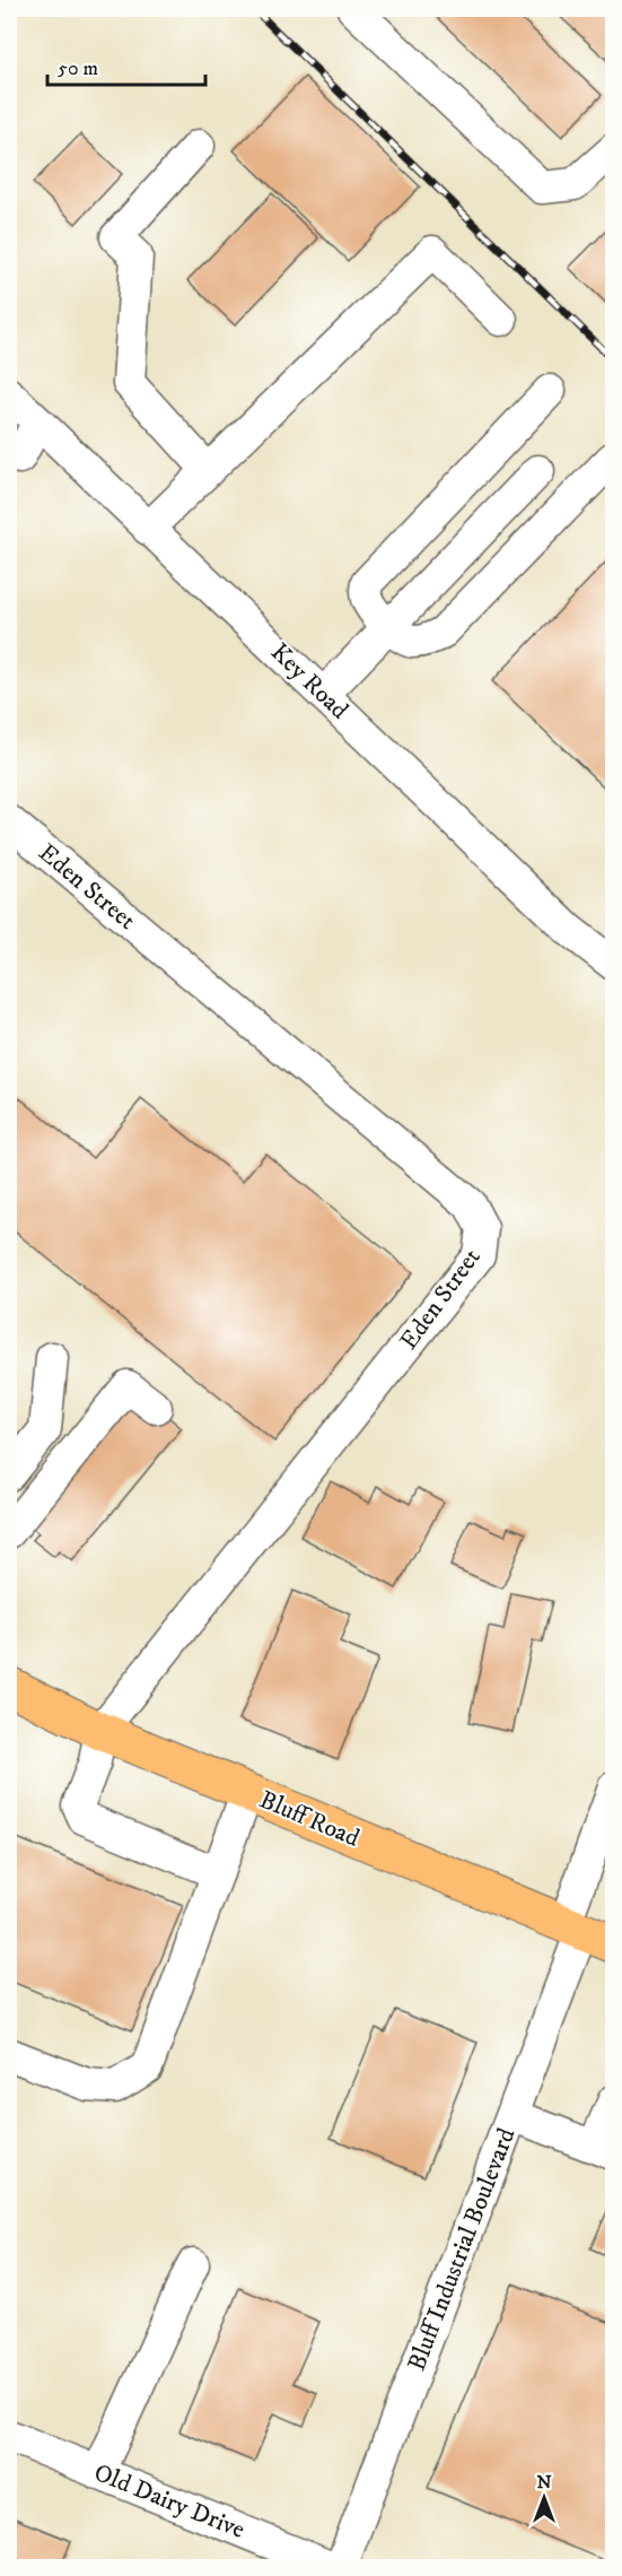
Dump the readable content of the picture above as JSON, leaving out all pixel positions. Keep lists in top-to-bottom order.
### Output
{
  "streets": {
    "main road": ["Bluff Road"],
    "street": [
      "Key Road",
      "Eden Street",
      "Bluff Industrial Boulevard",
      "Old Dairy Drive"
    ]
  },
  "crossings": [
    ["Eden Street", "Bluff Road"],
    ["Bluff Road", "Bluff Industrial Boulevard"]
  ],
  "scale_bar": "50 m",
  "north": "top"
}
